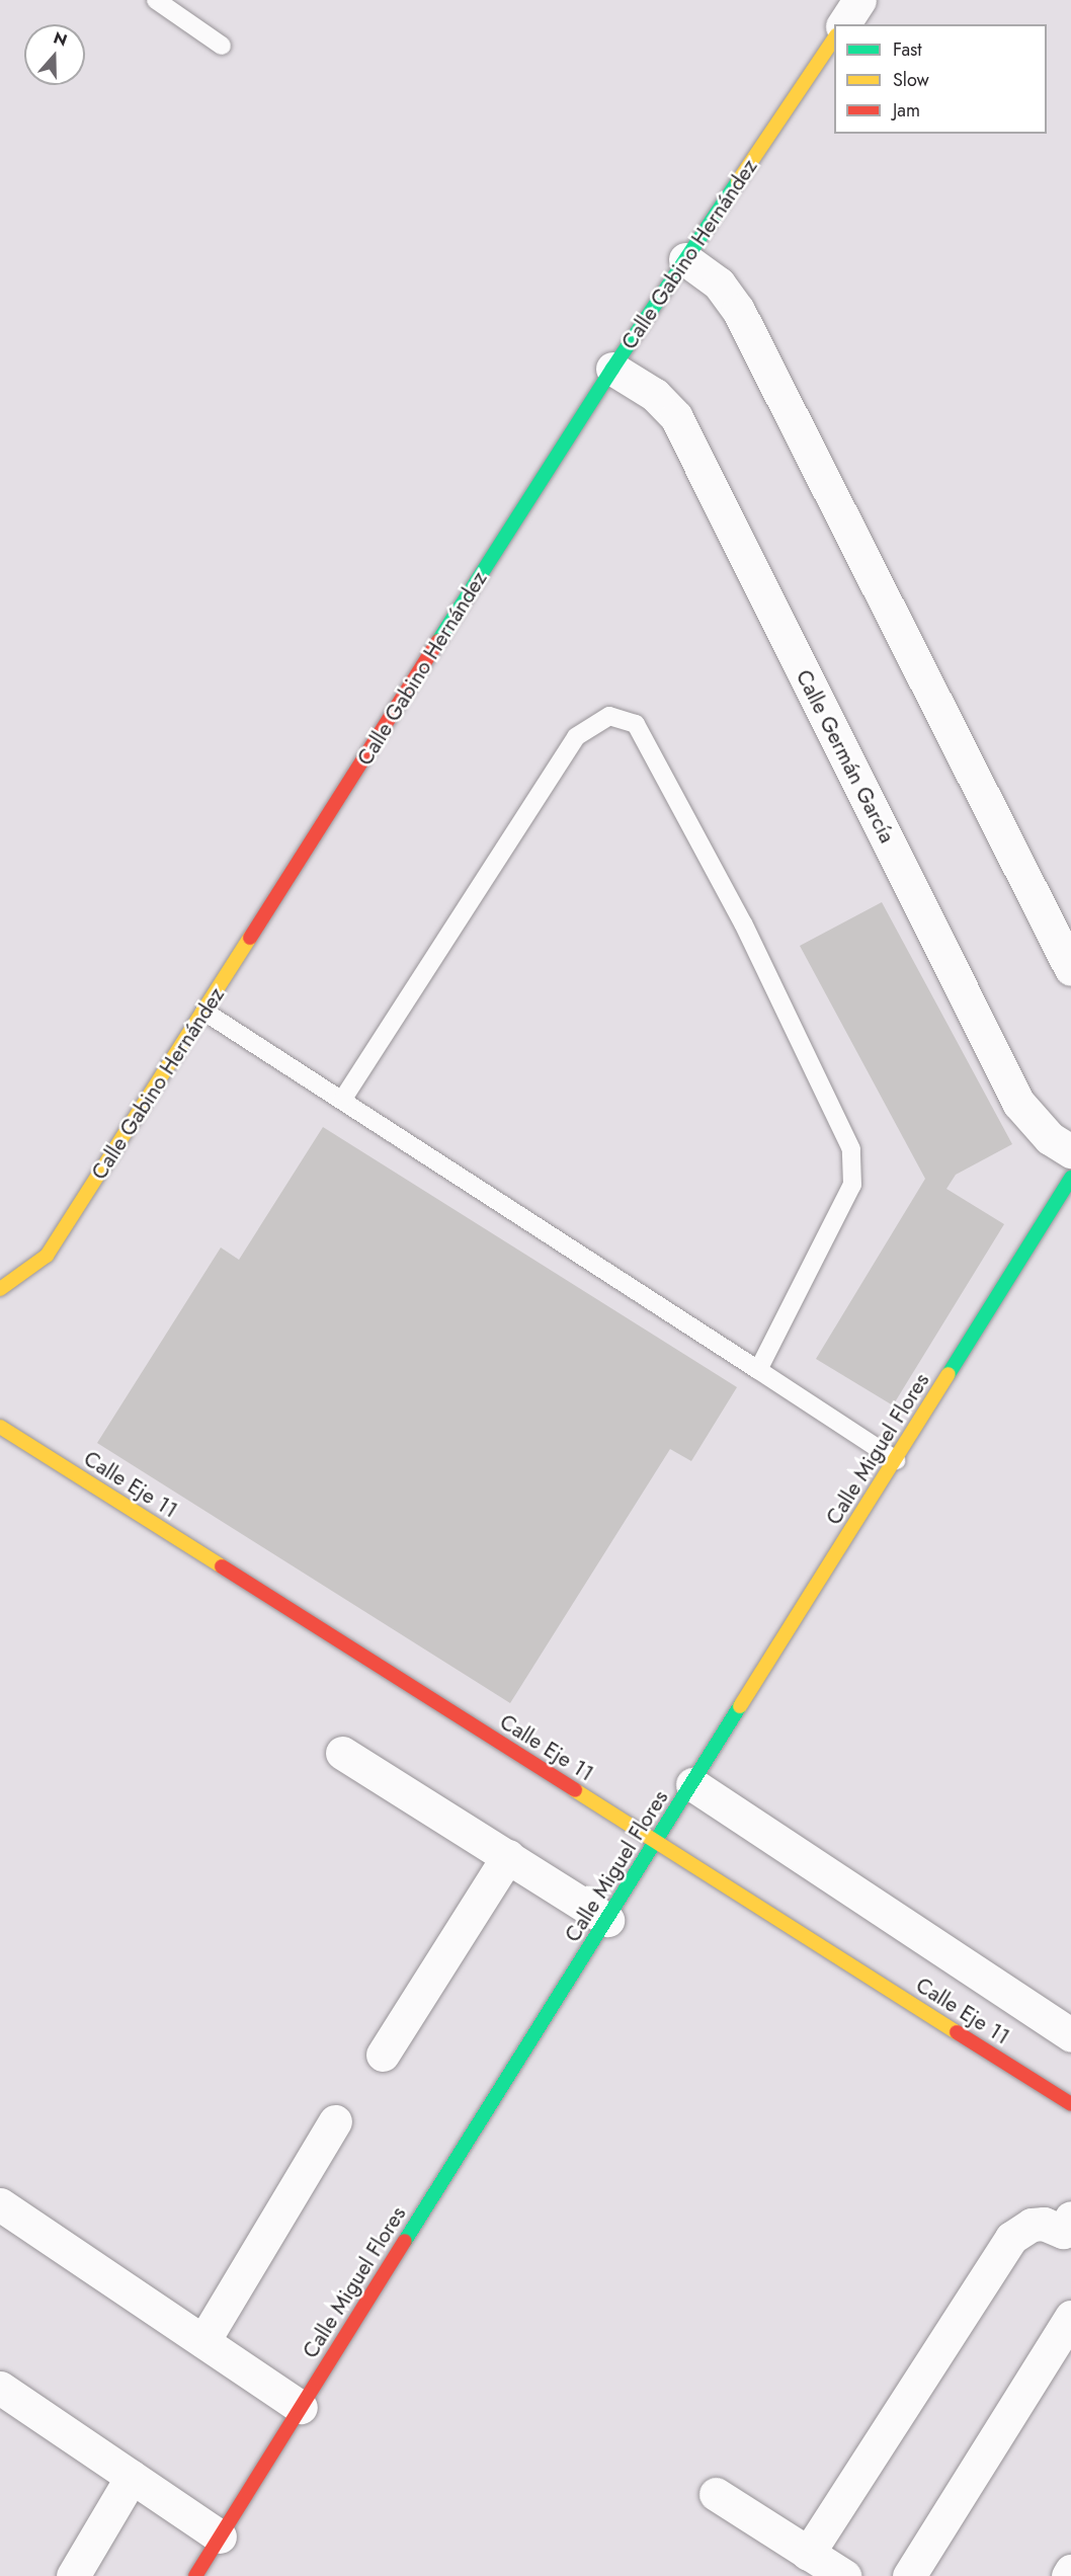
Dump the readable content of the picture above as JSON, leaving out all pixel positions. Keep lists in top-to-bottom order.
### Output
{
  "streets": {
    "street": [
      "Calle Gabino Hernández",
      "Calle Germán García",
      "Calle Miguel Flores",
      "Calle Eje 11"
    ]
  },
  "crossings": [
    ["Calle Gabino Hernández", "Calle Germán García"],
    ["Calle Miguel Flores", "Calle Eje 11"]
  ],
  "legend": ["Fast", "Slow", "Jam"],
  "north": "top"
}
